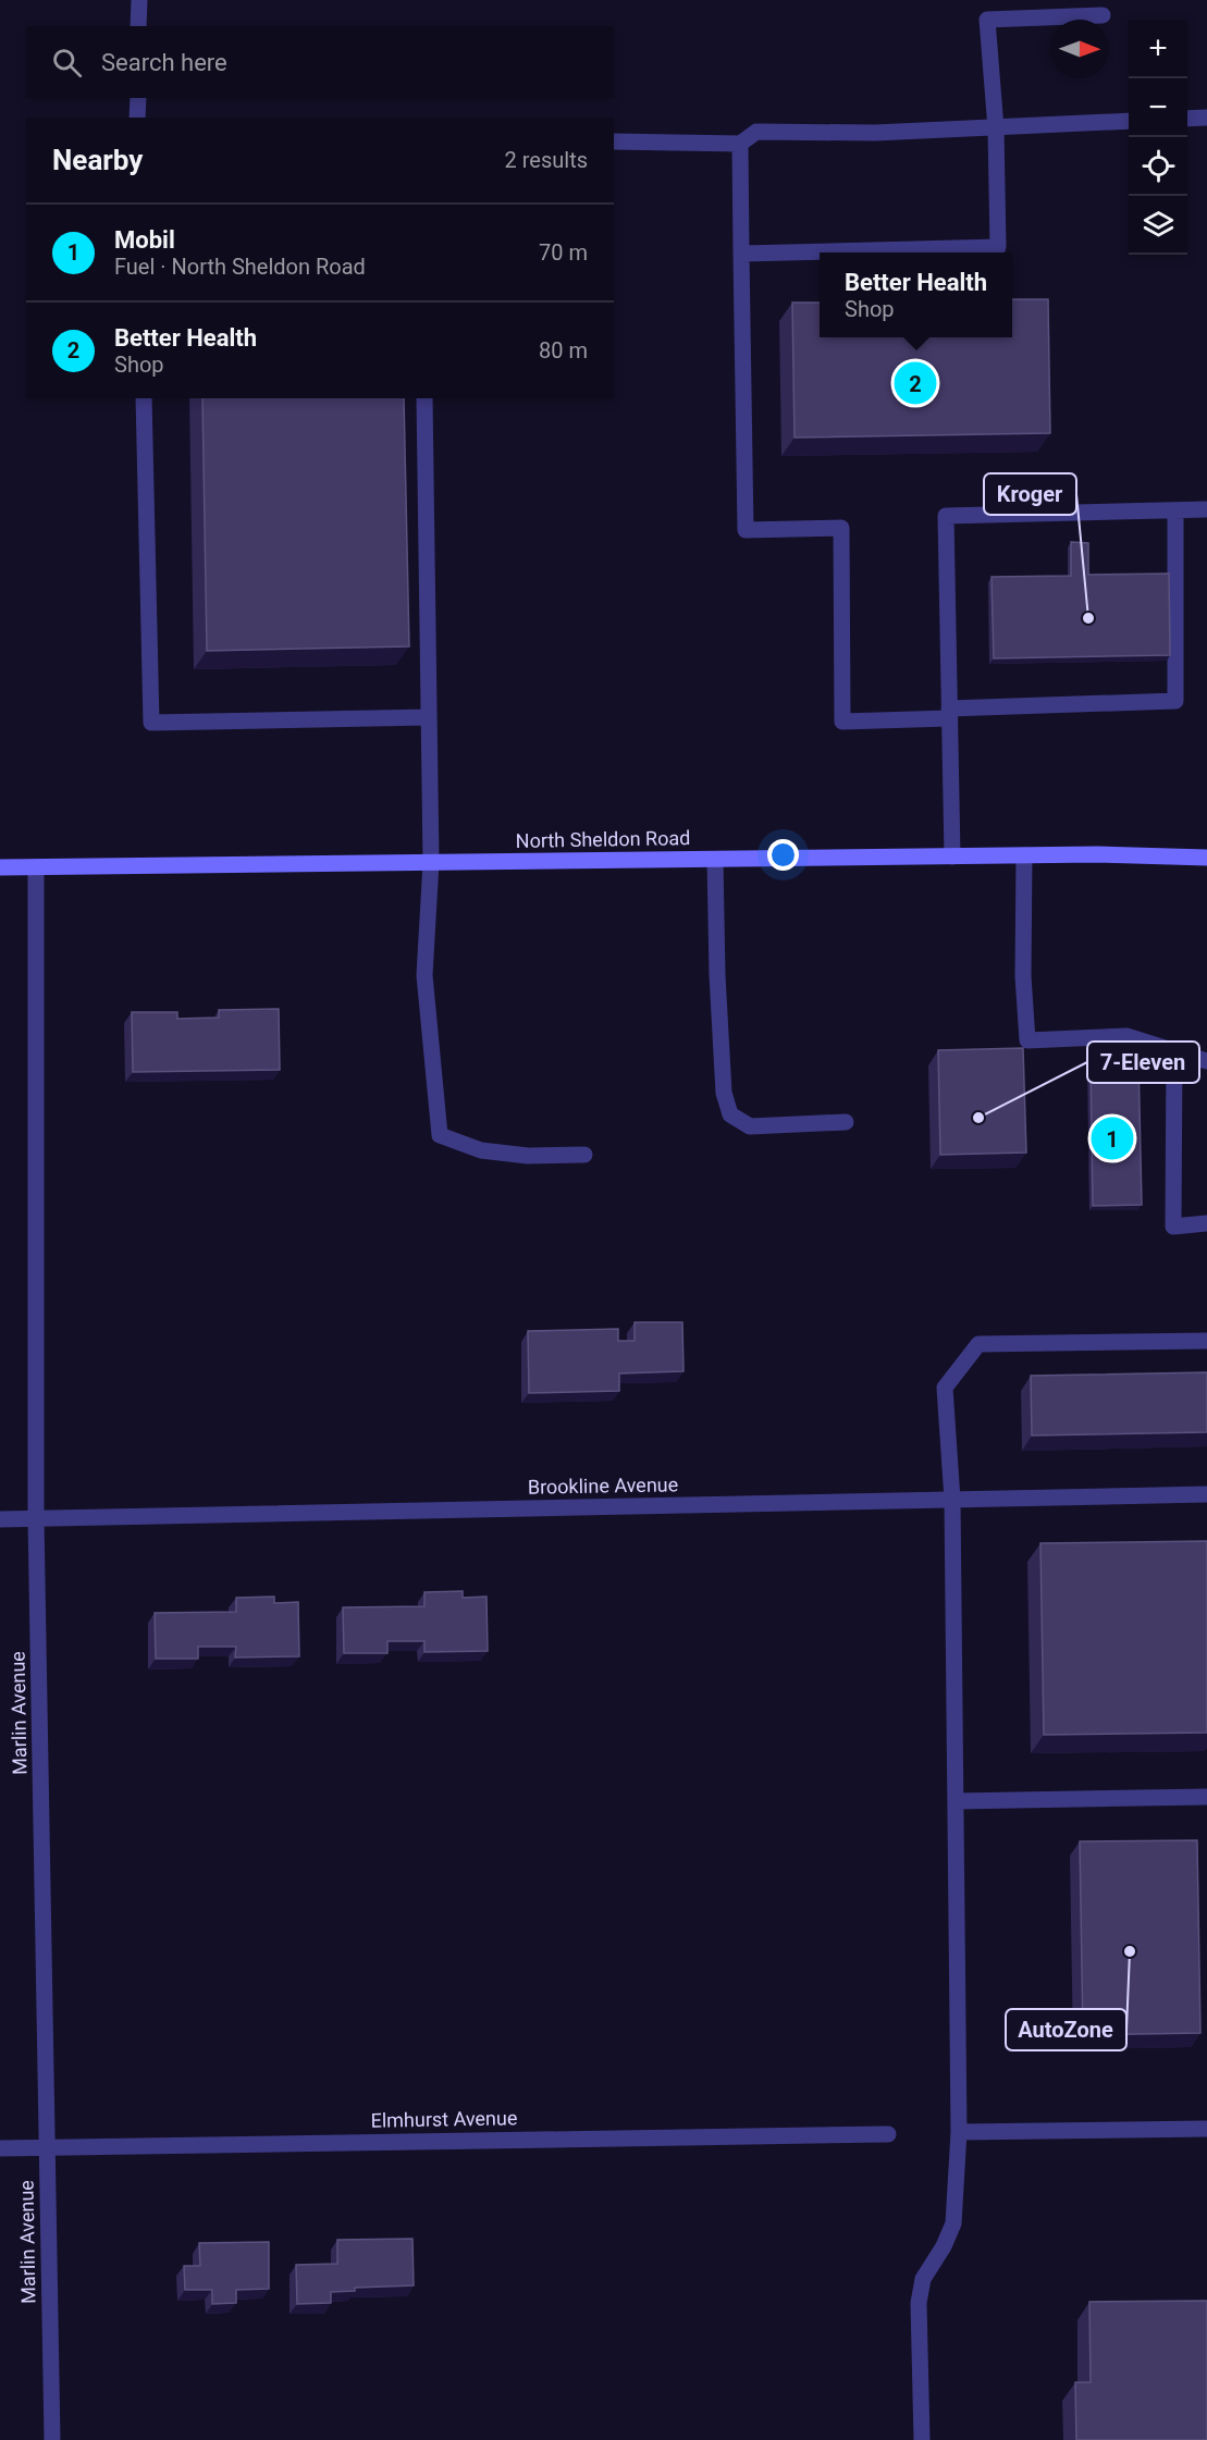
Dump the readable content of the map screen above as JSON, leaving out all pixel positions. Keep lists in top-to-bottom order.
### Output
{
  "streets": {
    "main road": ["North Sheldon Road"],
    "street": ["Brookline Avenue", "Marlin Avenue", "Elmhurst Avenue"]
  },
  "crossings": [
    ["North Sheldon Road", "Marlin Avenue"],
    ["Brookline Avenue", "Marlin Avenue"],
    ["Marlin Avenue", "Elmhurst Avenue"]
  ],
  "places": ["Kroger", "7-Eleven", "AutoZone"],
  "north": "right",
  "page": {
    "map_buttons": ["+", "−"],
    "search": "Search here",
    "heading": ["Nearby", "2 results"],
    "list": [
      {
        "mark": "1",
        "name": "Mobil",
        "note": "Fuel · North Sheldon Road",
        "value": "70 m"
      },
      {
        "mark": "2",
        "name": "Better Health",
        "note": "Shop",
        "value": "80 m"
      }
    ],
    "popup": ["Better Health", "Shop"],
    "pins": ["2", "1"]
  }
}
